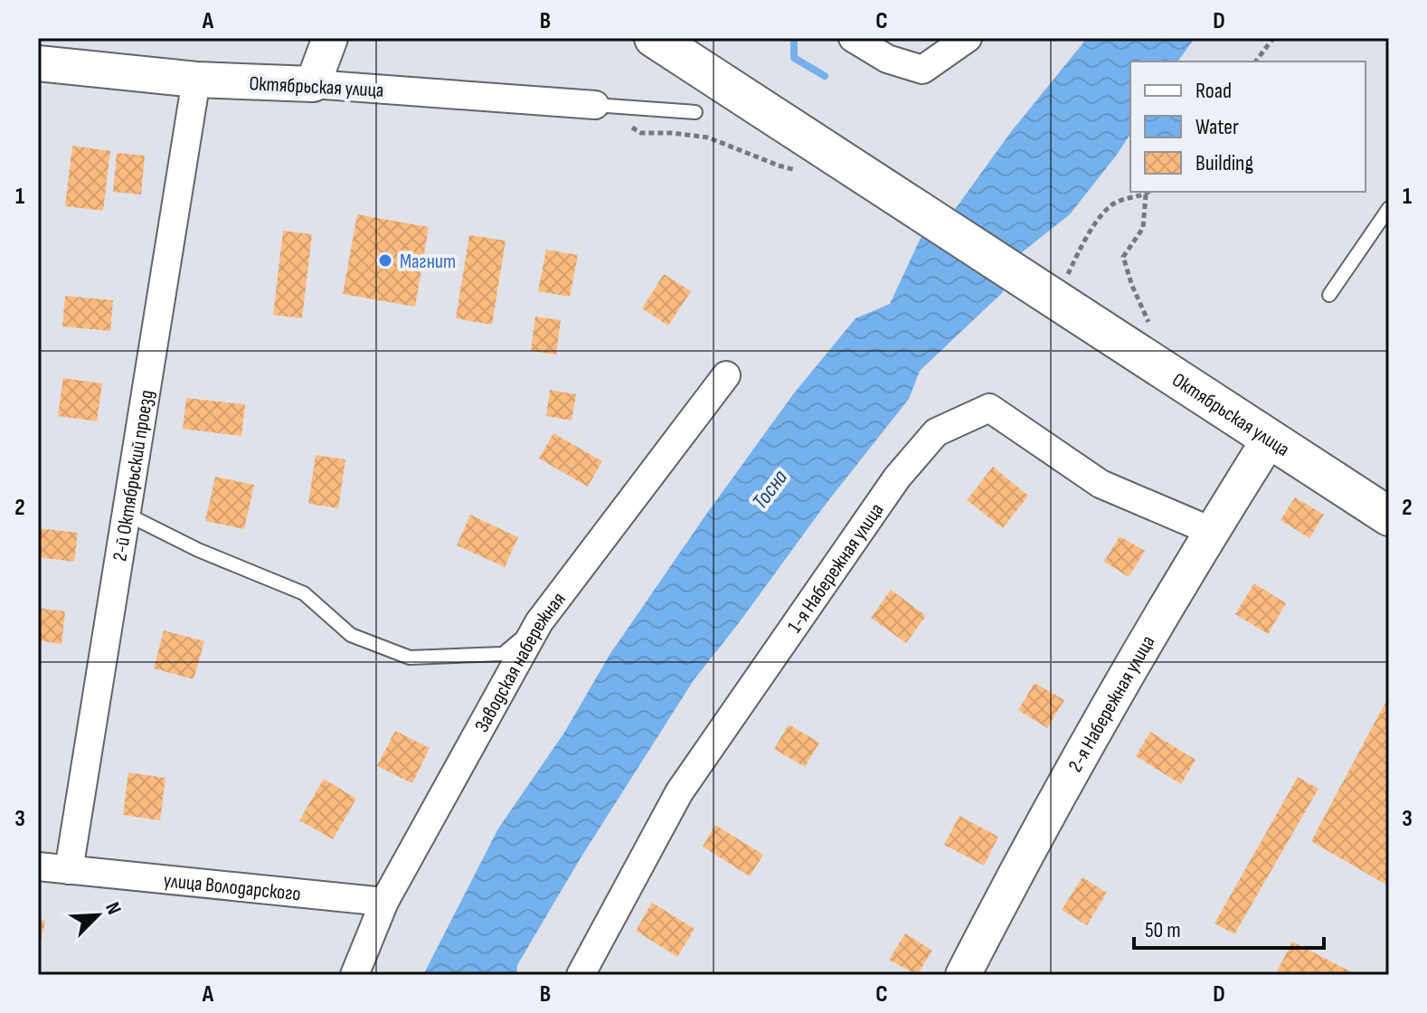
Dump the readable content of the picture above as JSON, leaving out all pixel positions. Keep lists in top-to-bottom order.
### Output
{
  "streets": {
    "main road": ["Октябрьская улица"],
    "street": [
      "2-й Октябрьский проезд",
      "1-я Набережная улица",
      "Заводская набережная",
      "2-я Набережная улица",
      "улица Володарского"
    ]
  },
  "crossings": [
    ["Октябрьская улица", "2-й Октябрьский проезд"],
    ["Октябрьская улица", "2-я Набережная улица"],
    ["2-й Октябрьский проезд", "улица Володарского"],
    ["1-я Набережная улица", "2-я Набережная улица"],
    ["Заводская набережная", "улица Володарского"]
  ],
  "water": ["Тосна"],
  "places": ["Магнит"],
  "legend": ["Road", "Water", "Building"],
  "scale_bar": "50 m",
  "north": "top right",
  "grid": {
    "columns": [
      "A",
      "B",
      "C",
      "D"
    ],
    "rows": ["1", "2", "3"]
  }
}
